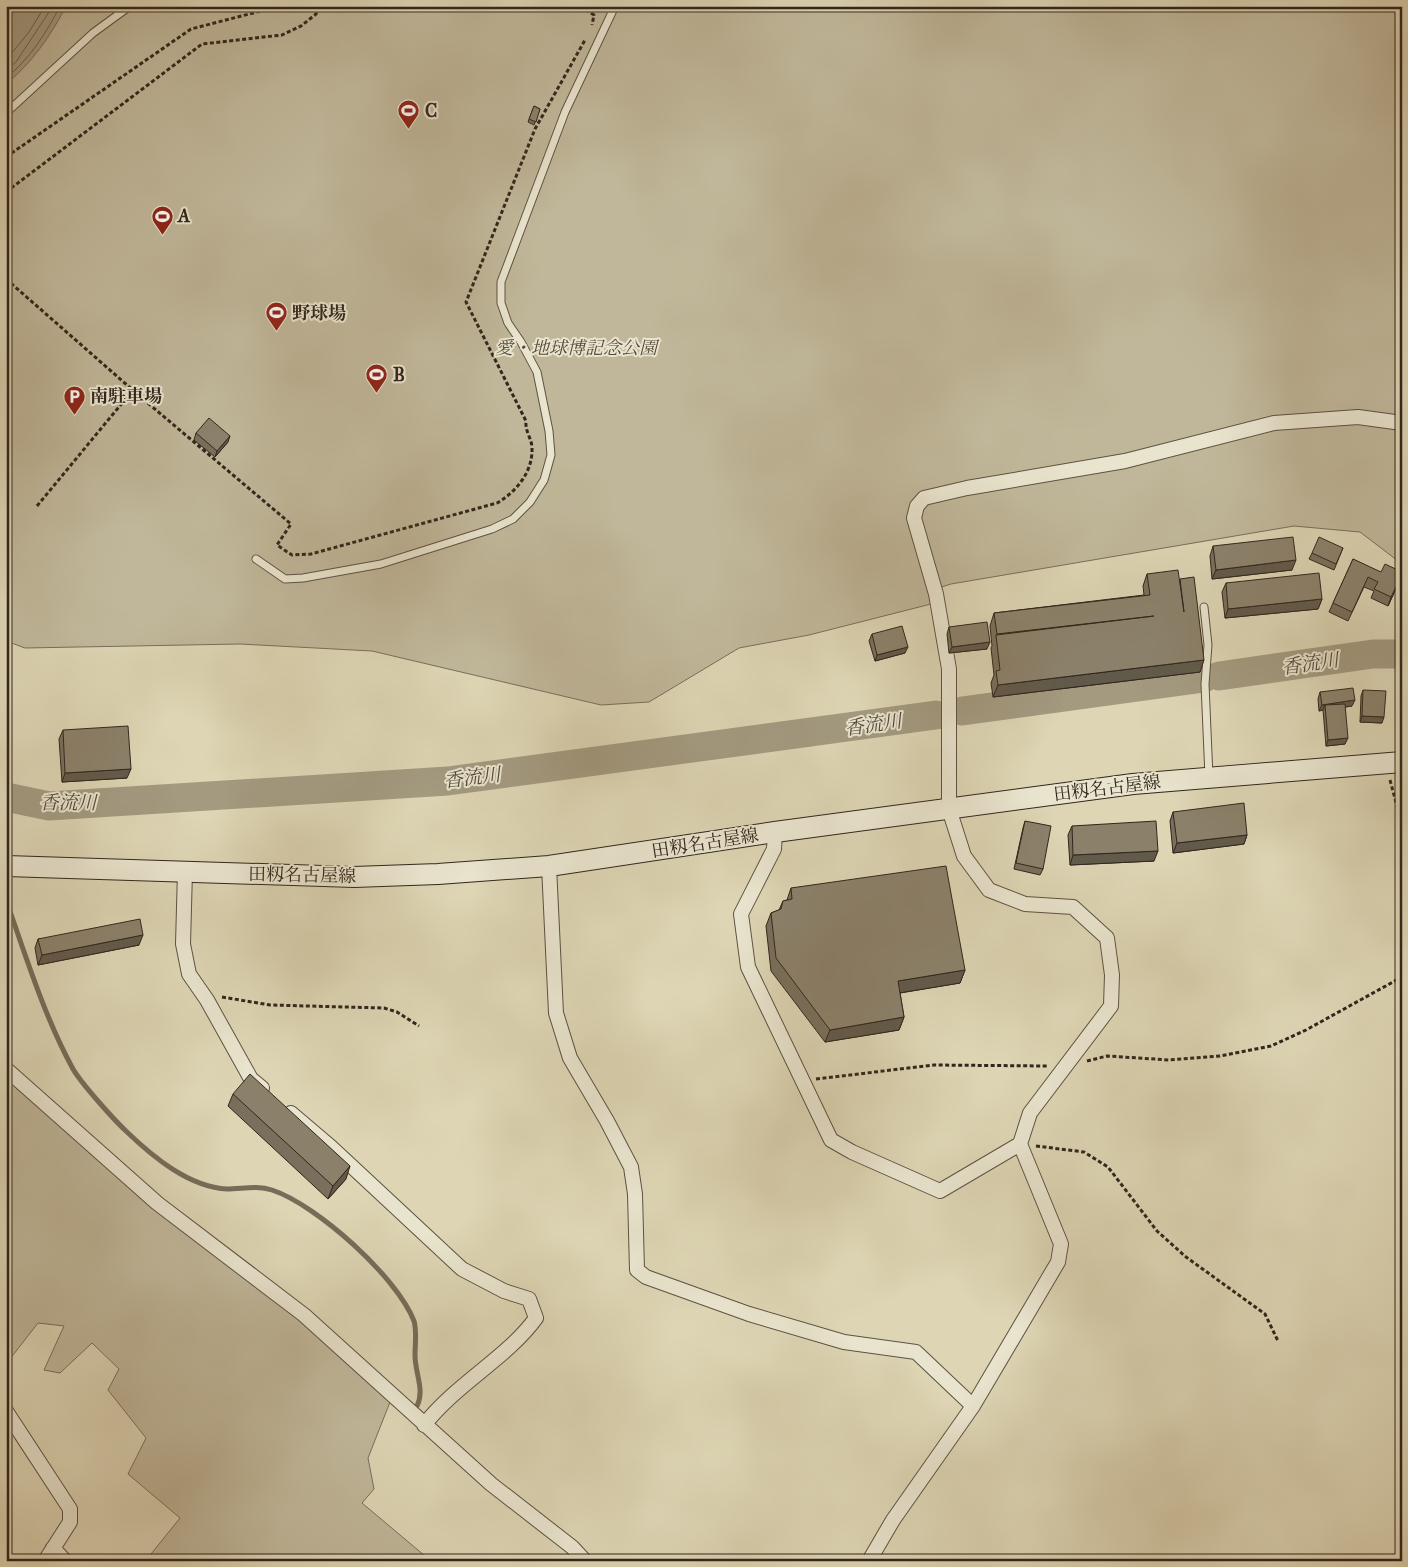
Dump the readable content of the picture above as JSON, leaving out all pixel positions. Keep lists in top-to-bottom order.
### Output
{
  "streets": {
    "main road": ["田籾名古屋線"]
  },
  "water": ["香流川"],
  "parks": ["愛・地球博記念公園"],
  "places": {
    "sports": [
      "C",
      "A",
      "野球場",
      "B"
    ],
    "parking": ["南駐車場"]
  }
}
